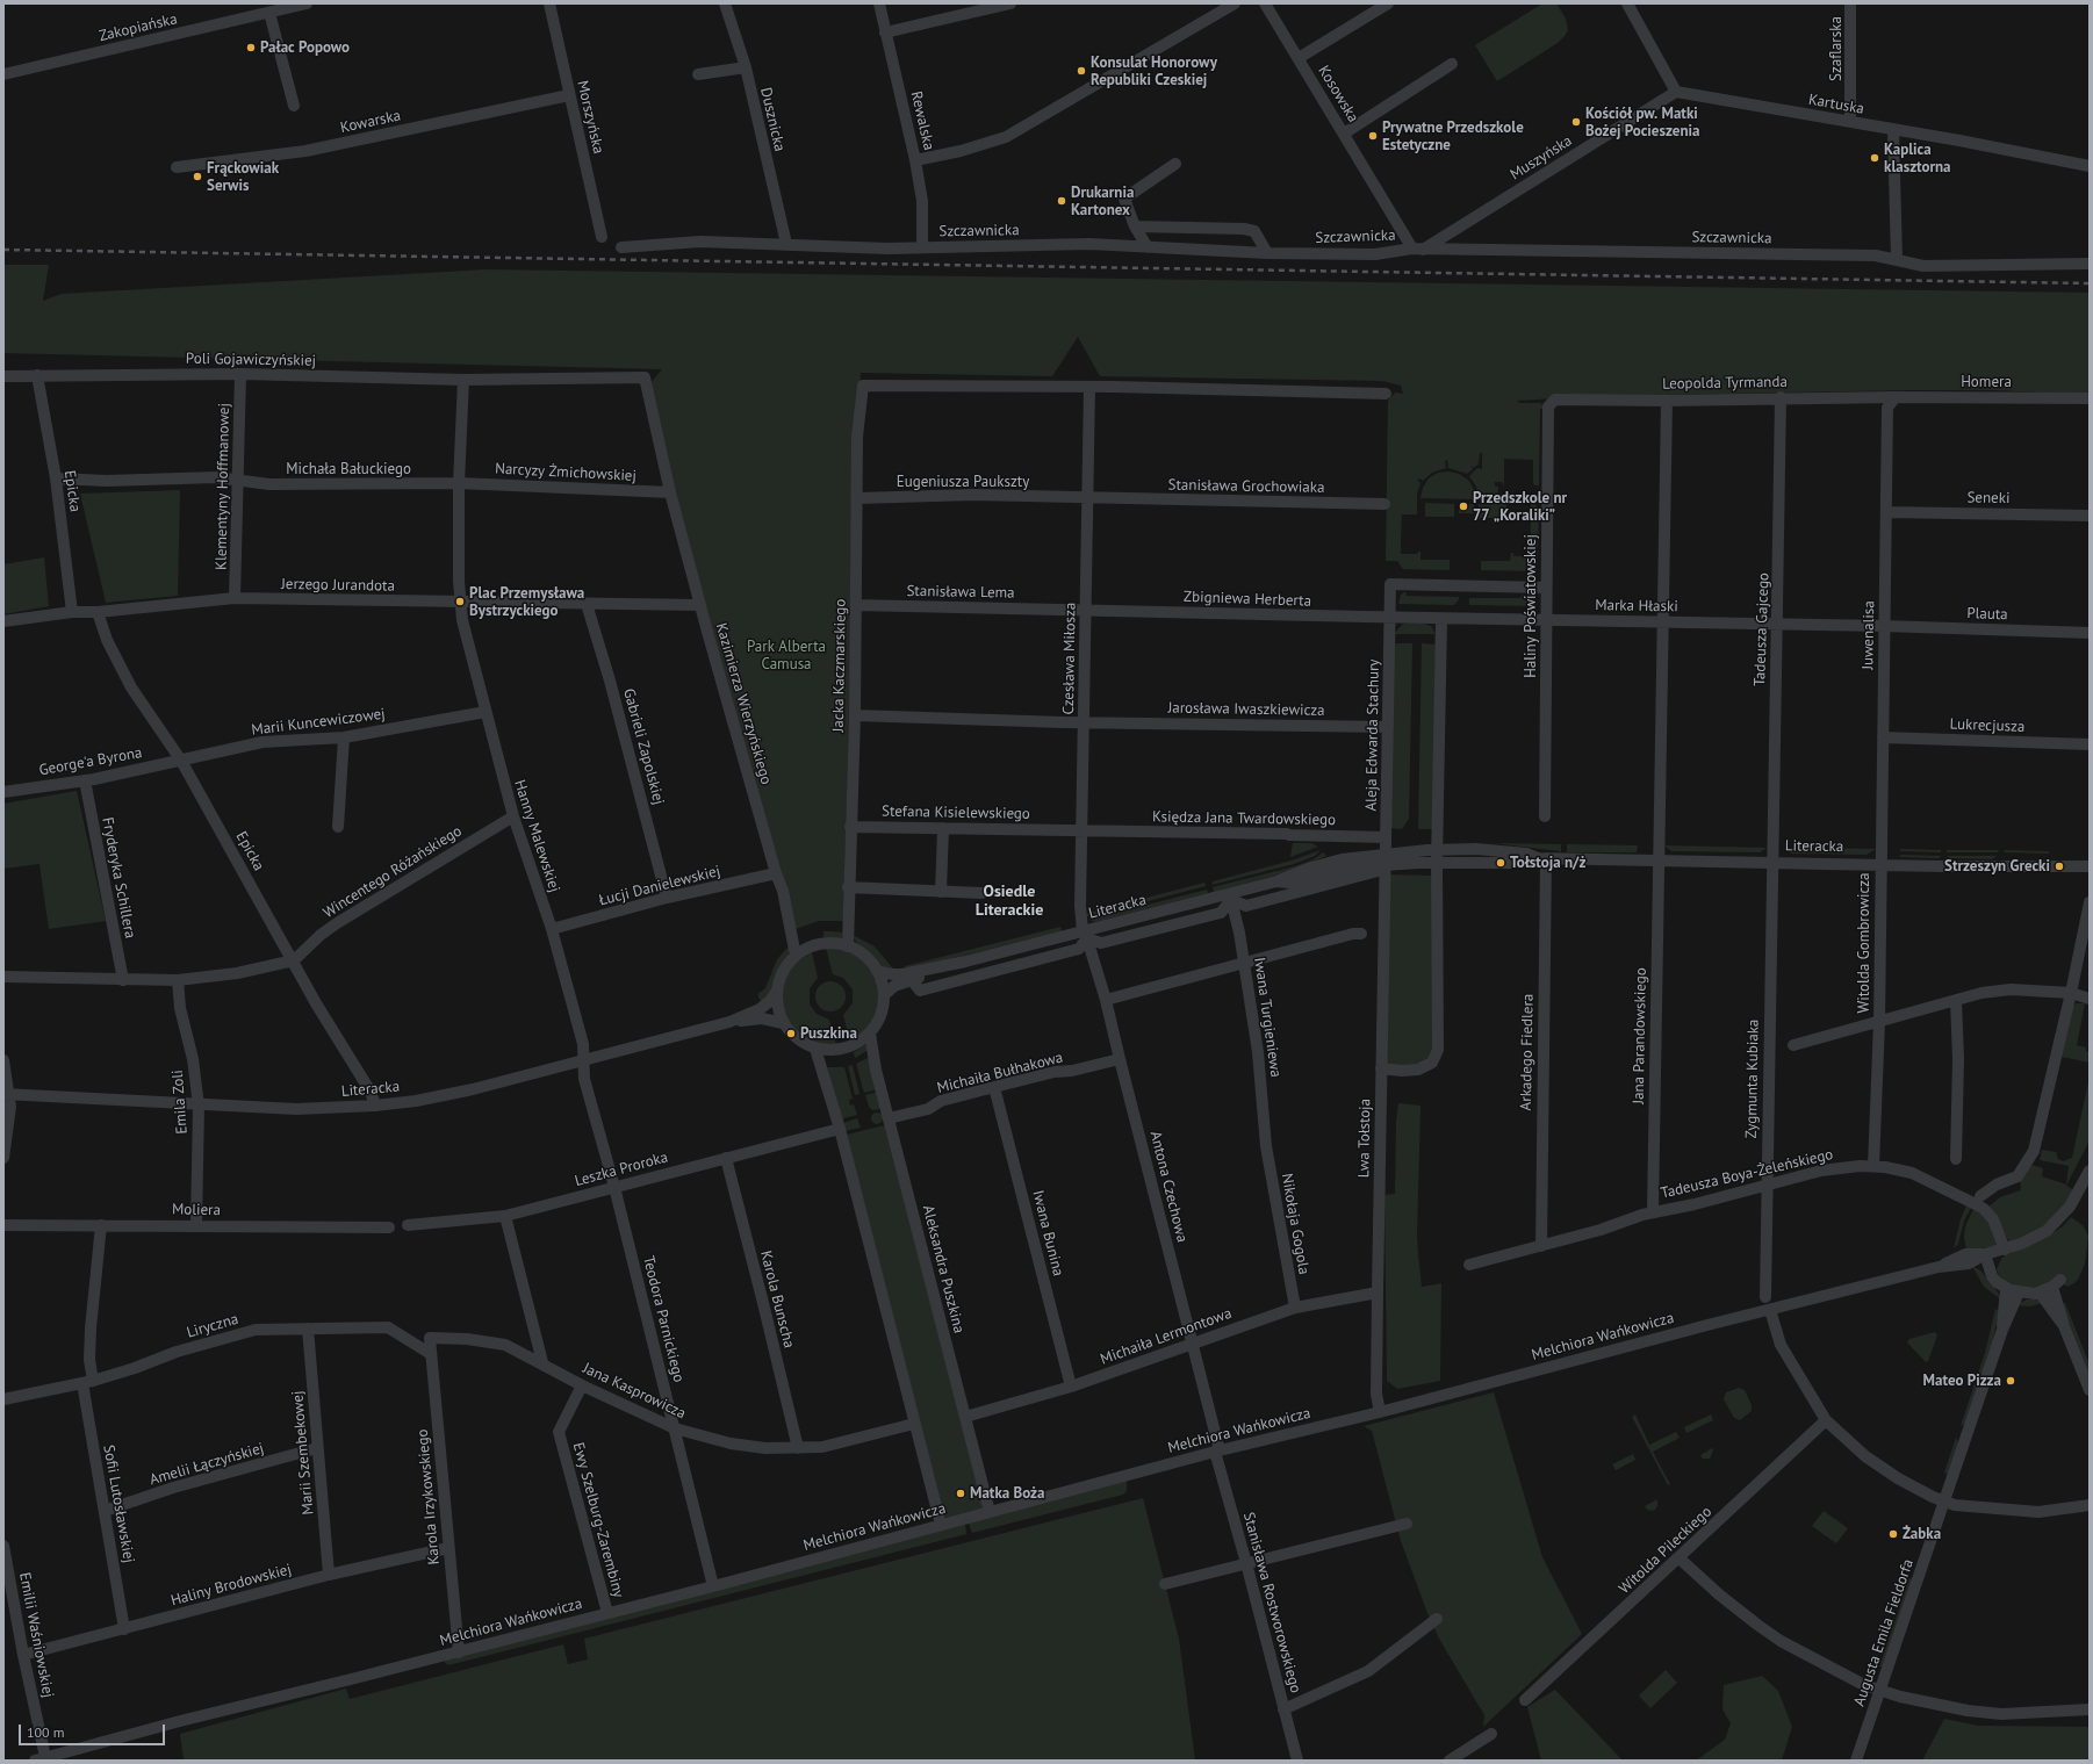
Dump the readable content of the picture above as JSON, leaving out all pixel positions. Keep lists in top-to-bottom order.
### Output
{
  "streets": {
    "street": [
      "Zakopiańska",
      "Szaflarska",
      "Kosowska",
      "Kartuska",
      "Morszyńska",
      "Dusznicka",
      "Rewalska",
      "Kowarska",
      "Muszyńska",
      "Szczawnicka",
      "Poli Gojawiczyńskiej",
      "Homera",
      "Leopolda Tyrmanda",
      "Michała Bałuckiego",
      "Narcyzy Żmichowskiej",
      "Eugeniusza Paukszty",
      "Klementyny Hoffmanowej",
      "Stanisława Grochowiaka",
      "Epicka",
      "Seneki",
      "Jerzego Jurandota",
      "Stanisława Lema",
      "Zbigniewa Herberta",
      "Haliny Poświatowskiej",
      "Marka Hłaski",
      "Plauta",
      "Tadeusza Gajcego",
      "Juwenalisa",
      "Czesława Miłosza",
      "Jacka Kaczmarskiego",
      "Kazimierza Wierzyńskiego",
      "Jarosława Iwaszkiewicza",
      "Marii Kuncewiczowej",
      "Lukrecjusza",
      "Aleja Edwarda Stachury",
      "Gabrieli Zapolskiej",
      "George'a Byrona",
      "Stefana Kisielewskiego",
      "Księdza Jana Twardowskiego",
      "Hanny Malewskiej",
      "Literacka",
      "Wincentego Różańskiego",
      "Fryderyka Schillera",
      "Łucji Danielewskiej",
      "Witolda Gombrowicza",
      "Iwana Turgieniewa",
      "Jana Parandowskiego",
      "Arkadego Fiedlera",
      "Michaiła Bułhakowa",
      "Zygmunta Kubiaka",
      "Emila Zoli",
      "Lwa Tołstoja",
      "Leszka Proroka",
      "Tadeusza Boya-Żeleńskiego",
      "Antona Czechowa",
      "Moliera",
      "Nikołaja Gogola",
      "Iwana Bunina",
      "Aleksandra Puszkina",
      "Karola Bunscha",
      "Teodora Parnickiego",
      "Liryczna",
      "Michaiła Lermontowa",
      "Melchiora Wańkowicza",
      "Jana Kasprowicza",
      "Marii Szembekowej",
      "Amelii Łączyńskiej",
      "Karola Irzykowskiego",
      "Sofii Lutosławskiej",
      "Ewy Szelburg-Zarembiny",
      "Witolda Pileckiego",
      "Haliny Brodowskiej",
      "Stanisława Rostworowskiego",
      "Augusta Emila Fieldorfa",
      "Emilii Waśniowskiej"
    ]
  },
  "crossings": [
    ["Szaflarska", "Kartuska"],
    ["Kosowska", "Muszyńska"],
    ["Kosowska", "Szczawnicka"],
    ["Kartuska", "Muszyńska"],
    ["Morszyńska", "Kowarska"],
    ["Dusznicka", "Szczawnicka"],
    ["Rewalska", "Szczawnicka"],
    ["Muszyńska", "Szczawnicka"],
    ["Poli Gojawiczyńskiej", "Klementyny Hoffmanowej"],
    ["Poli Gojawiczyńskiej", "Epicka"],
    ["Poli Gojawiczyńskiej", "Kazimierza Wierzyńskiego"],
    ["Homera", "Leopolda Tyrmanda"],
    ["Homera", "Juwenalisa"],
    ["Leopolda Tyrmanda", "Haliny Poświatowskiej"],
    ["Leopolda Tyrmanda", "Tadeusza Gajcego"],
    ["Leopolda Tyrmanda", "Juwenalisa"],
    ["Leopolda Tyrmanda", "Jana Parandowskiego"],
    ["Michała Bałuckiego", "Narcyzy Żmichowskiej"],
    ["Michała Bałuckiego", "Klementyny Hoffmanowej"],
    ["Michała Bałuckiego", "Epicka"],
    ["Michała Bałuckiego", "Hanny Malewskiej"],
    ["Narcyzy Żmichowskiej", "Kazimierza Wierzyńskiego"],
    ["Narcyzy Żmichowskiej", "Hanny Malewskiej"],
    ["Eugeniusza Paukszty", "Stanisława Grochowiaka"],
    ["Eugeniusza Paukszty", "Czesława Miłosza"],
    ["Eugeniusza Paukszty", "Jacka Kaczmarskiego"],
    ["Klementyny Hoffmanowej", "Jerzego Jurandota"],
    ["Stanisława Grochowiaka", "Czesława Miłosza"],
    ["Epicka", "Jerzego Jurandota"],
    ["Epicka", "Marii Kuncewiczowej"],
    ["Epicka", "George'a Byrona"],
    ["Epicka", "Literacka"],
    ["Epicka", "Wincentego Różańskiego"],
    ["Seneki", "Juwenalisa"],
    ["Jerzego Jurandota", "Kazimierza Wierzyńskiego"],
    ["Jerzego Jurandota", "Gabrieli Zapolskiej"],
    ["Jerzego Jurandota", "Hanny Malewskiej"],
    ["Stanisława Lema", "Zbigniewa Herberta"],
    ["Stanisława Lema", "Czesława Miłosza"],
    ["Stanisława Lema", "Jacka Kaczmarskiego"],
    ["Zbigniewa Herberta", "Marka Hłaski"],
    ["Zbigniewa Herberta", "Czesława Miłosza"],
    ["Zbigniewa Herberta", "Aleja Edwarda Stachury"],
    ["Haliny Poświatowskiej", "Marka Hłaski"],
    ["Haliny Poświatowskiej", "Aleja Edwarda Stachury"],
    ["Marka Hłaski", "Plauta"],
    ["Marka Hłaski", "Tadeusza Gajcego"],
    ["Marka Hłaski", "Juwenalisa"],
    ["Marka Hłaski", "Aleja Edwarda Stachury"],
    ["Marka Hłaski", "Jana Parandowskiego"],
    ["Plauta", "Juwenalisa"],
    ["Tadeusza Gajcego", "Literacka"],
    ["Tadeusza Gajcego", "Zygmunta Kubiaka"],
    ["Juwenalisa", "Lukrecjusza"],
    ["Juwenalisa", "Literacka"],
    ["Juwenalisa", "Witolda Gombrowicza"],
    ["Czesława Miłosza", "Jacka Kaczmarskiego"],
    ["Czesława Miłosza", "Jarosława Iwaszkiewicza"],
    ["Czesława Miłosza", "Stefana Kisielewskiego"],
    ["Czesława Miłosza", "Księdza Jana Twardowskiego"],
    ["Czesława Miłosza", "Literacka"],
    ["Czesława Miłosza", "Antona Czechowa"],
    ["Jacka Kaczmarskiego", "Kazimierza Wierzyńskiego"],
    ["Jacka Kaczmarskiego", "Jarosława Iwaszkiewicza"],
    ["Jacka Kaczmarskiego", "Stefana Kisielewskiego"],
    ["Jacka Kaczmarskiego", "Literacka"],
    ["Jacka Kaczmarskiego", "Aleksandra Puszkina"],
    ["Kazimierza Wierzyńskiego", "Literacka"],
    ["Kazimierza Wierzyńskiego", "Łucji Danielewskiej"],
    ["Kazimierza Wierzyńskiego", "Aleksandra Puszkina"],
    ["Jarosława Iwaszkiewicza", "Aleja Edwarda Stachury"],
    ["Marii Kuncewiczowej", "George'a Byrona"],
    ["Marii Kuncewiczowej", "Hanny Malewskiej"],
    ["Aleja Edwarda Stachury", "Księdza Jana Twardowskiego"],
    ["Aleja Edwarda Stachury", "Literacka"],
    ["Aleja Edwarda Stachury", "Lwa Tołstoja"],
    ["Gabrieli Zapolskiej", "Łucji Danielewskiej"],
    ["George'a Byrona", "Fryderyka Schillera"],
    ["Stefana Kisielewskiego", "Księdza Jana Twardowskiego"],
    ["Hanny Malewskiej", "Literacka"],
    ["Hanny Malewskiej", "Wincentego Różańskiego"],
    ["Hanny Malewskiej", "Łucji Danielewskiej"],
    ["Hanny Malewskiej", "Teodora Parnickiego"],
    ["Literacka", "Witolda Gombrowicza"],
    ["Literacka", "Iwana Turgieniewa"],
    ["Literacka", "Jana Parandowskiego"],
    ["Literacka", "Arkadego Fiedlera"],
    ["Literacka", "Zygmunta Kubiaka"],
    ["Literacka", "Emila Zoli"],
    ["Literacka", "Lwa Tołstoja"],
    ["Literacka", "Antona Czechowa"],
    ["Literacka", "Aleksandra Puszkina"],
    ["Literacka", "Teodora Parnickiego"],
    ["Witolda Gombrowicza", "Tadeusza Boya-Żeleńskiego"],
    ["Iwana Turgieniewa", "Nikołaja Gogola"],
    ["Jana Parandowskiego", "Tadeusza Boya-Żeleńskiego"],
    ["Arkadego Fiedlera", "Tadeusza Boya-Żeleńskiego"],
    ["Michaiła Bułhakowa", "Antona Czechowa"],
    ["Michaiła Bułhakowa", "Iwana Bunina"],
    ["Michaiła Bułhakowa", "Aleksandra Puszkina"],
    ["Zygmunta Kubiaka", "Tadeusza Boya-Żeleńskiego"],
    ["Emila Zoli", "Moliera"],
    ["Lwa Tołstoja", "Michaiła Lermontowa"],
    ["Lwa Tołstoja", "Melchiora Wańkowicza"],
    ["Leszka Proroka", "Karola Bunscha"],
    ["Leszka Proroka", "Teodora Parnickiego"],
    ["Tadeusza Boya-Żeleńskiego", "Melchiora Wańkowicza"],
    ["Antona Czechowa", "Michaiła Lermontowa"],
    ["Antona Czechowa", "Melchiora Wańkowicza"],
    ["Antona Czechowa", "Stanisława Rostworowskiego"],
    ["Moliera", "Sofii Lutosławskiej"],
    ["Nikołaja Gogola", "Michaiła Lermontowa"],
    ["Iwana Bunina", "Michaiła Lermontowa"],
    ["Aleksandra Puszkina", "Michaiła Lermontowa"],
    ["Aleksandra Puszkina", "Melchiora Wańkowicza"],
    ["Karola Bunscha", "Jana Kasprowicza"],
    ["Teodora Parnickiego", "Melchiora Wańkowicza"],
    ["Teodora Parnickiego", "Jana Kasprowicza"],
    ["Liryczna", "Marii Szembekowej"],
    ["Liryczna", "Karola Irzykowskiego"],
    ["Liryczna", "Sofii Lutosławskiej"],
    ["Melchiora Wańkowicza", "Karola Irzykowskiego"],
    ["Melchiora Wańkowicza", "Ewy Szelburg-Zarembiny"],
    ["Melchiora Wańkowicza", "Stanisława Rostworowskiego"],
    ["Melchiora Wańkowicza", "Emilii Waśniowskiej"],
    ["Jana Kasprowicza", "Karola Irzykowskiego"],
    ["Jana Kasprowicza", "Ewy Szelburg-Zarembiny"],
    ["Marii Szembekowej", "Amelii Łączyńskiej"],
    ["Marii Szembekowej", "Haliny Brodowskiej"],
    ["Amelii Łączyńskiej", "Sofii Lutosławskiej"],
    ["Karola Irzykowskiego", "Haliny Brodowskiej"],
    ["Sofii Lutosławskiej", "Haliny Brodowskiej"],
    ["Haliny Brodowskiej", "Emilii Waśniowskiej"]
  ],
  "districts": ["Osiedle Literackie"],
  "parks": ["Park Alberta Camusa"],
  "places": [
    "Pałac Popowo",
    "Konsulat Honorowy Republiki Czeskiej",
    "Kościół pw. Matki Bożej Pocieszenia",
    "Prywatne Przedszkole Estetyczne",
    "Kaplica klasztorna",
    "Frąckowiak Serwis",
    "Drukarnia Kartonex",
    "Przedszkole nr 77 „Koraliki”",
    "Plac Przemysława Bystrzyckiego",
    "Tołstoja n/ż",
    "Strzeszyn Grecki",
    "Puszkina",
    "Mateo Pizza",
    "Matka Boża",
    "Żabka"
  ],
  "scale_bar": "100 m"
}
